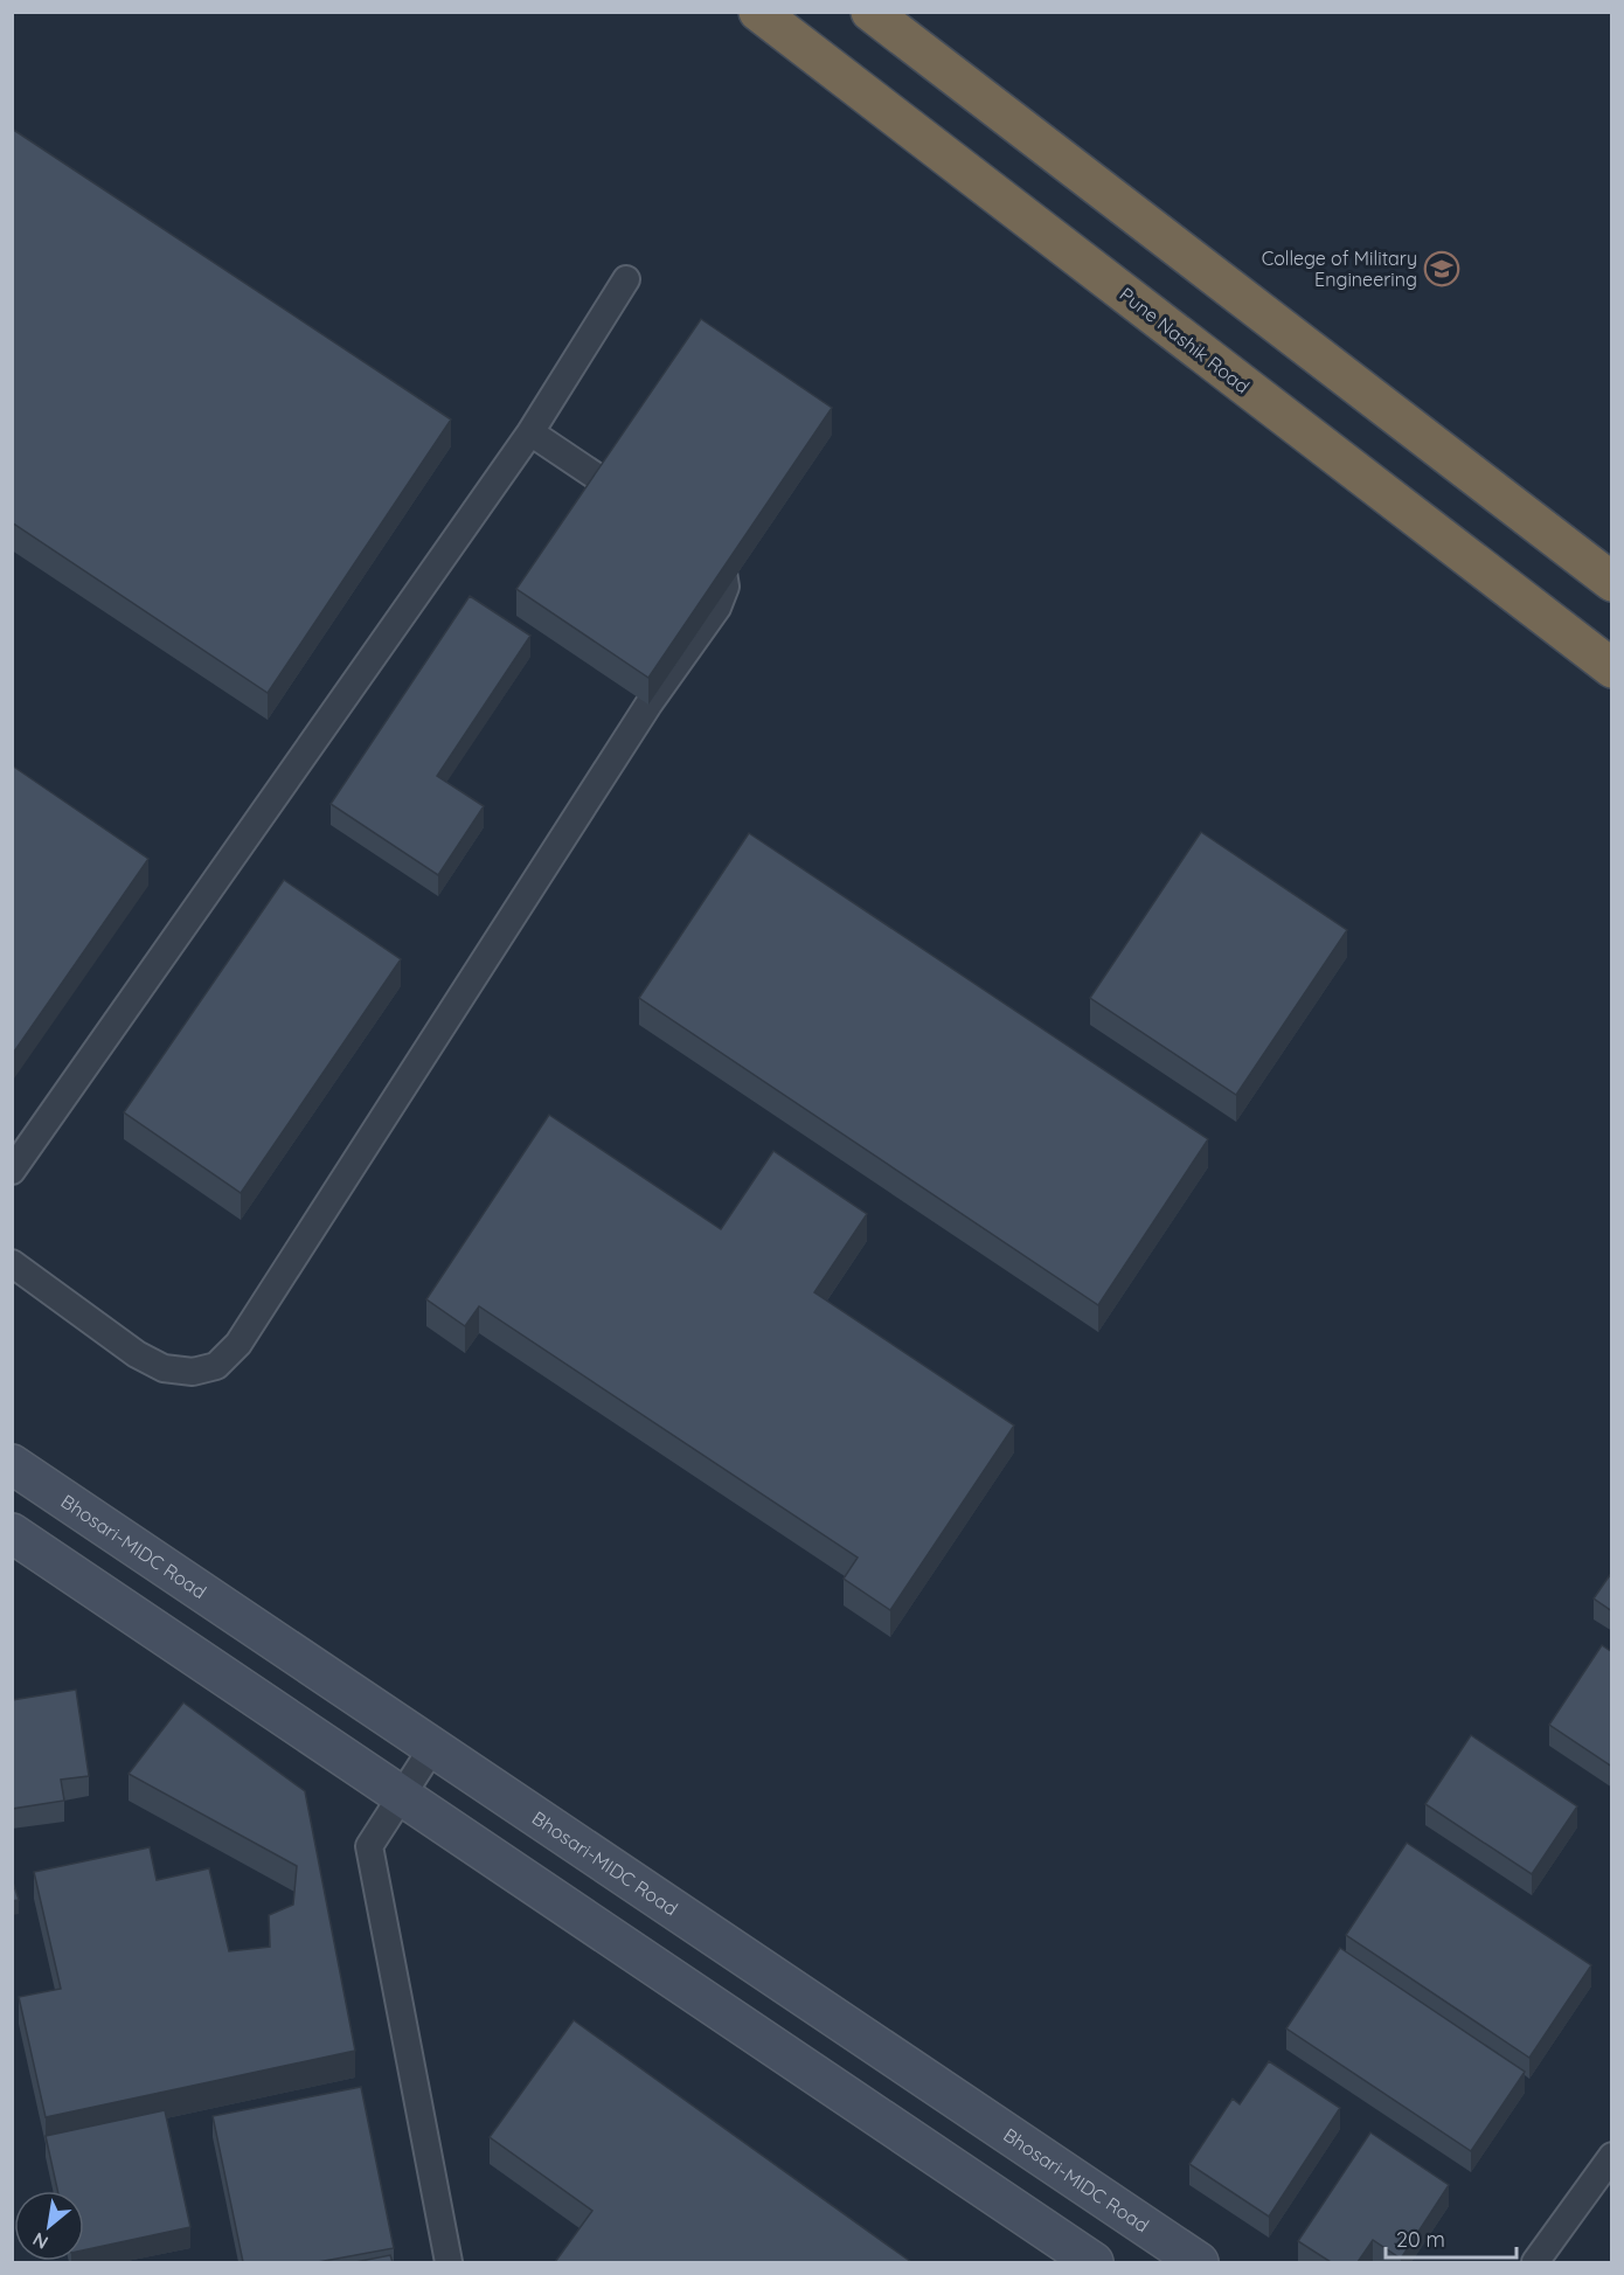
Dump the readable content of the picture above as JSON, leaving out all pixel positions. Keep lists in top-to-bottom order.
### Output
{
  "streets": {
    "highway": ["Pune Nashik Road"],
    "street": ["Bhosari-MIDC Road"]
  },
  "places": {
    "school or university": ["College of Military Engineering"]
  },
  "scale_bar": "20 m",
  "north": "bottom left"
}
